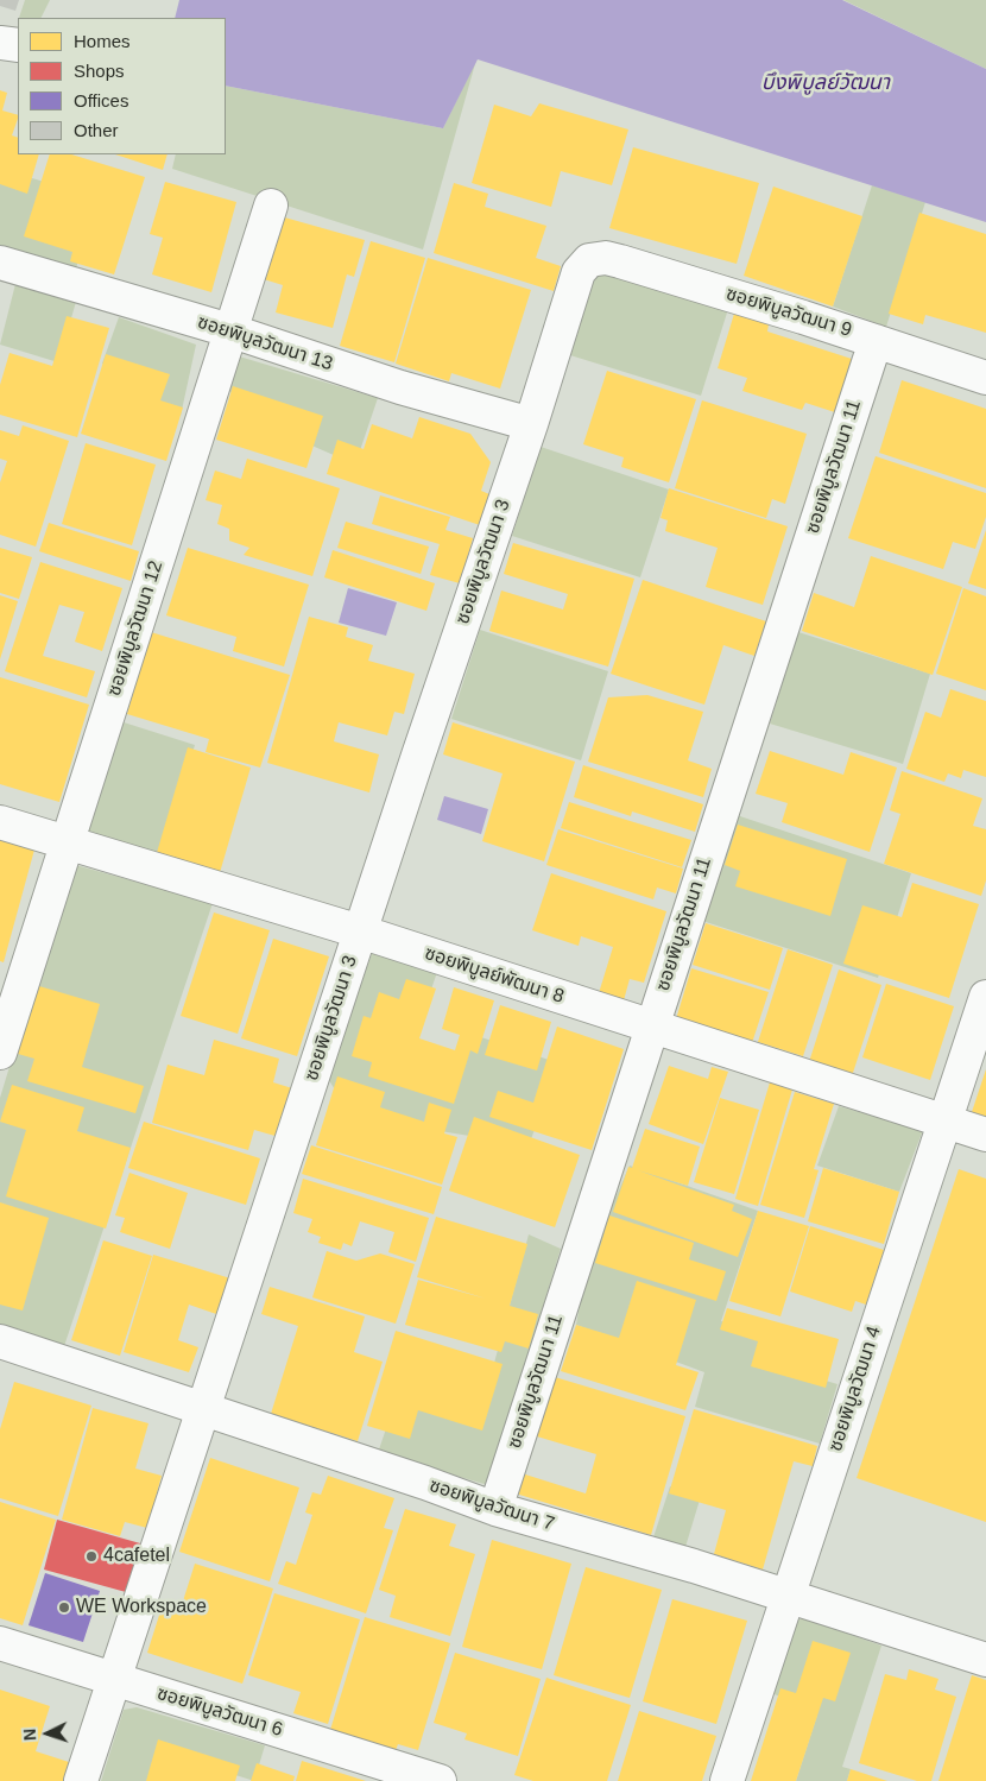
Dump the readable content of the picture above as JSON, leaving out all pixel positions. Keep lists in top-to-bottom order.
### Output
{
  "streets": {
    "street": [
      "ซอยพิบูลวัฒนา 9",
      "ซอยพิบูลวัฒนา 13",
      "ซอยพิบูลวัฒนา 11",
      "ซอยพิบูลวัฒนา 3",
      "ซอยพิบูลวัฒนา 12",
      "ซอยพิบูลย์พัฒนา 8",
      "ซอยพิบูลวัฒนา 4",
      "ซอยพิบูลวัฒนา 7",
      "ซอยพิบูลวัฒนา 6"
    ]
  },
  "crossings": [
    ["ซอยพิบูลวัฒนา 9", "ซอยพิบูลวัฒนา 11"],
    ["ซอยพิบูลวัฒนา 9", "ซอยพิบูลวัฒนา 3"],
    ["ซอยพิบูลวัฒนา 13", "ซอยพิบูลวัฒนา 3"],
    ["ซอยพิบูลวัฒนา 13", "ซอยพิบูลวัฒนา 12"],
    ["ซอยพิบูลวัฒนา 11", "ซอยพิบูลย์พัฒนา 8"],
    ["ซอยพิบูลวัฒนา 11", "ซอยพิบูลวัฒนา 7"],
    ["ซอยพิบูลวัฒนา 3", "ซอยพิบูลย์พัฒนา 8"],
    ["ซอยพิบูลวัฒนา 3", "ซอยพิบูลวัฒนา 7"],
    ["ซอยพิบูลวัฒนา 3", "ซอยพิบูลวัฒนา 6"],
    ["ซอยพิบูลวัฒนา 12", "ซอยพิบูลย์พัฒนา 8"],
    ["ซอยพิบูลย์พัฒนา 8", "ซอยพิบูลวัฒนา 4"],
    ["ซอยพิบูลวัฒนา 4", "ซอยพิบูลวัฒนา 7"]
  ],
  "water": ["บึงพิบูลย์วัฒนา"],
  "places": ["4cafetel", "WE Workspace"],
  "legend": [
    "Homes",
    "Shops",
    "Offices",
    "Other"
  ],
  "north": "left"
}
